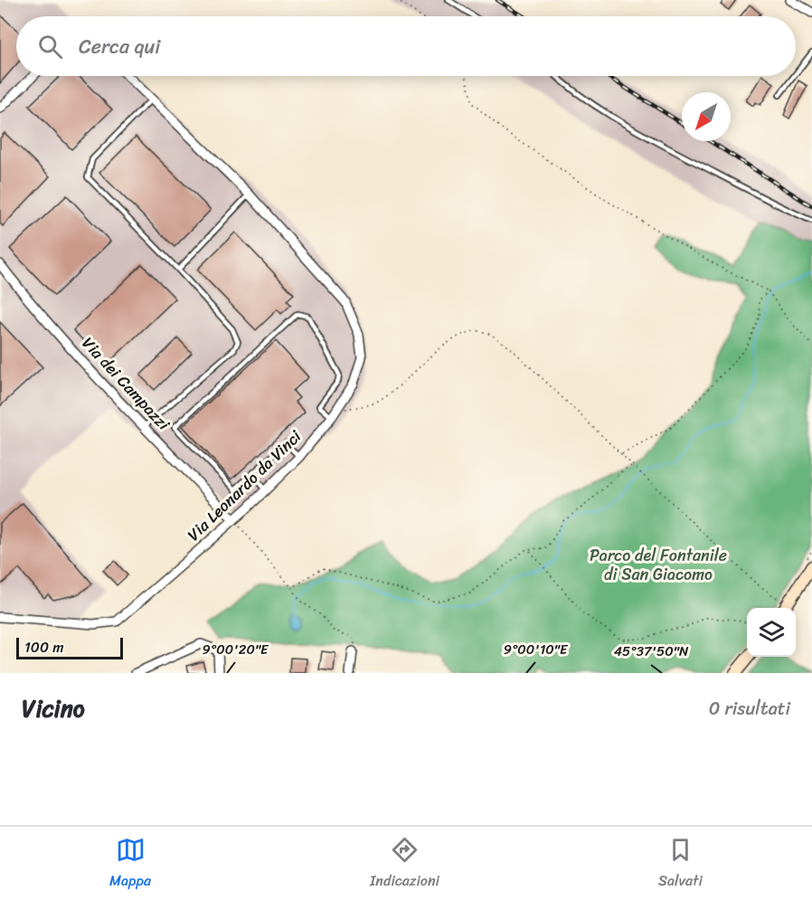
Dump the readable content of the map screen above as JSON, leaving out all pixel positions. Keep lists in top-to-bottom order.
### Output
{
  "streets": {
    "street": ["Via dei Campazzi", "Via Leonardo da Vinci"]
  },
  "crossings": [
    ["Via dei Campazzi", "Via Leonardo da Vinci"]
  ],
  "parks": ["Parco del Fontanile di San Giacomo"],
  "scale_bar": "100 m",
  "north": "bottom left",
  "page": {
    "search": "Cerca qui",
    "scale": "100 m",
    "heading": ["Vicino", "0 risultati"],
    "nav": ["Mappa", "Indicazioni", "Salvati"]
  },
  "coordinates": ["9°00'20\"E", "9°00'10\"E", "45°37'50\"N"]
}
